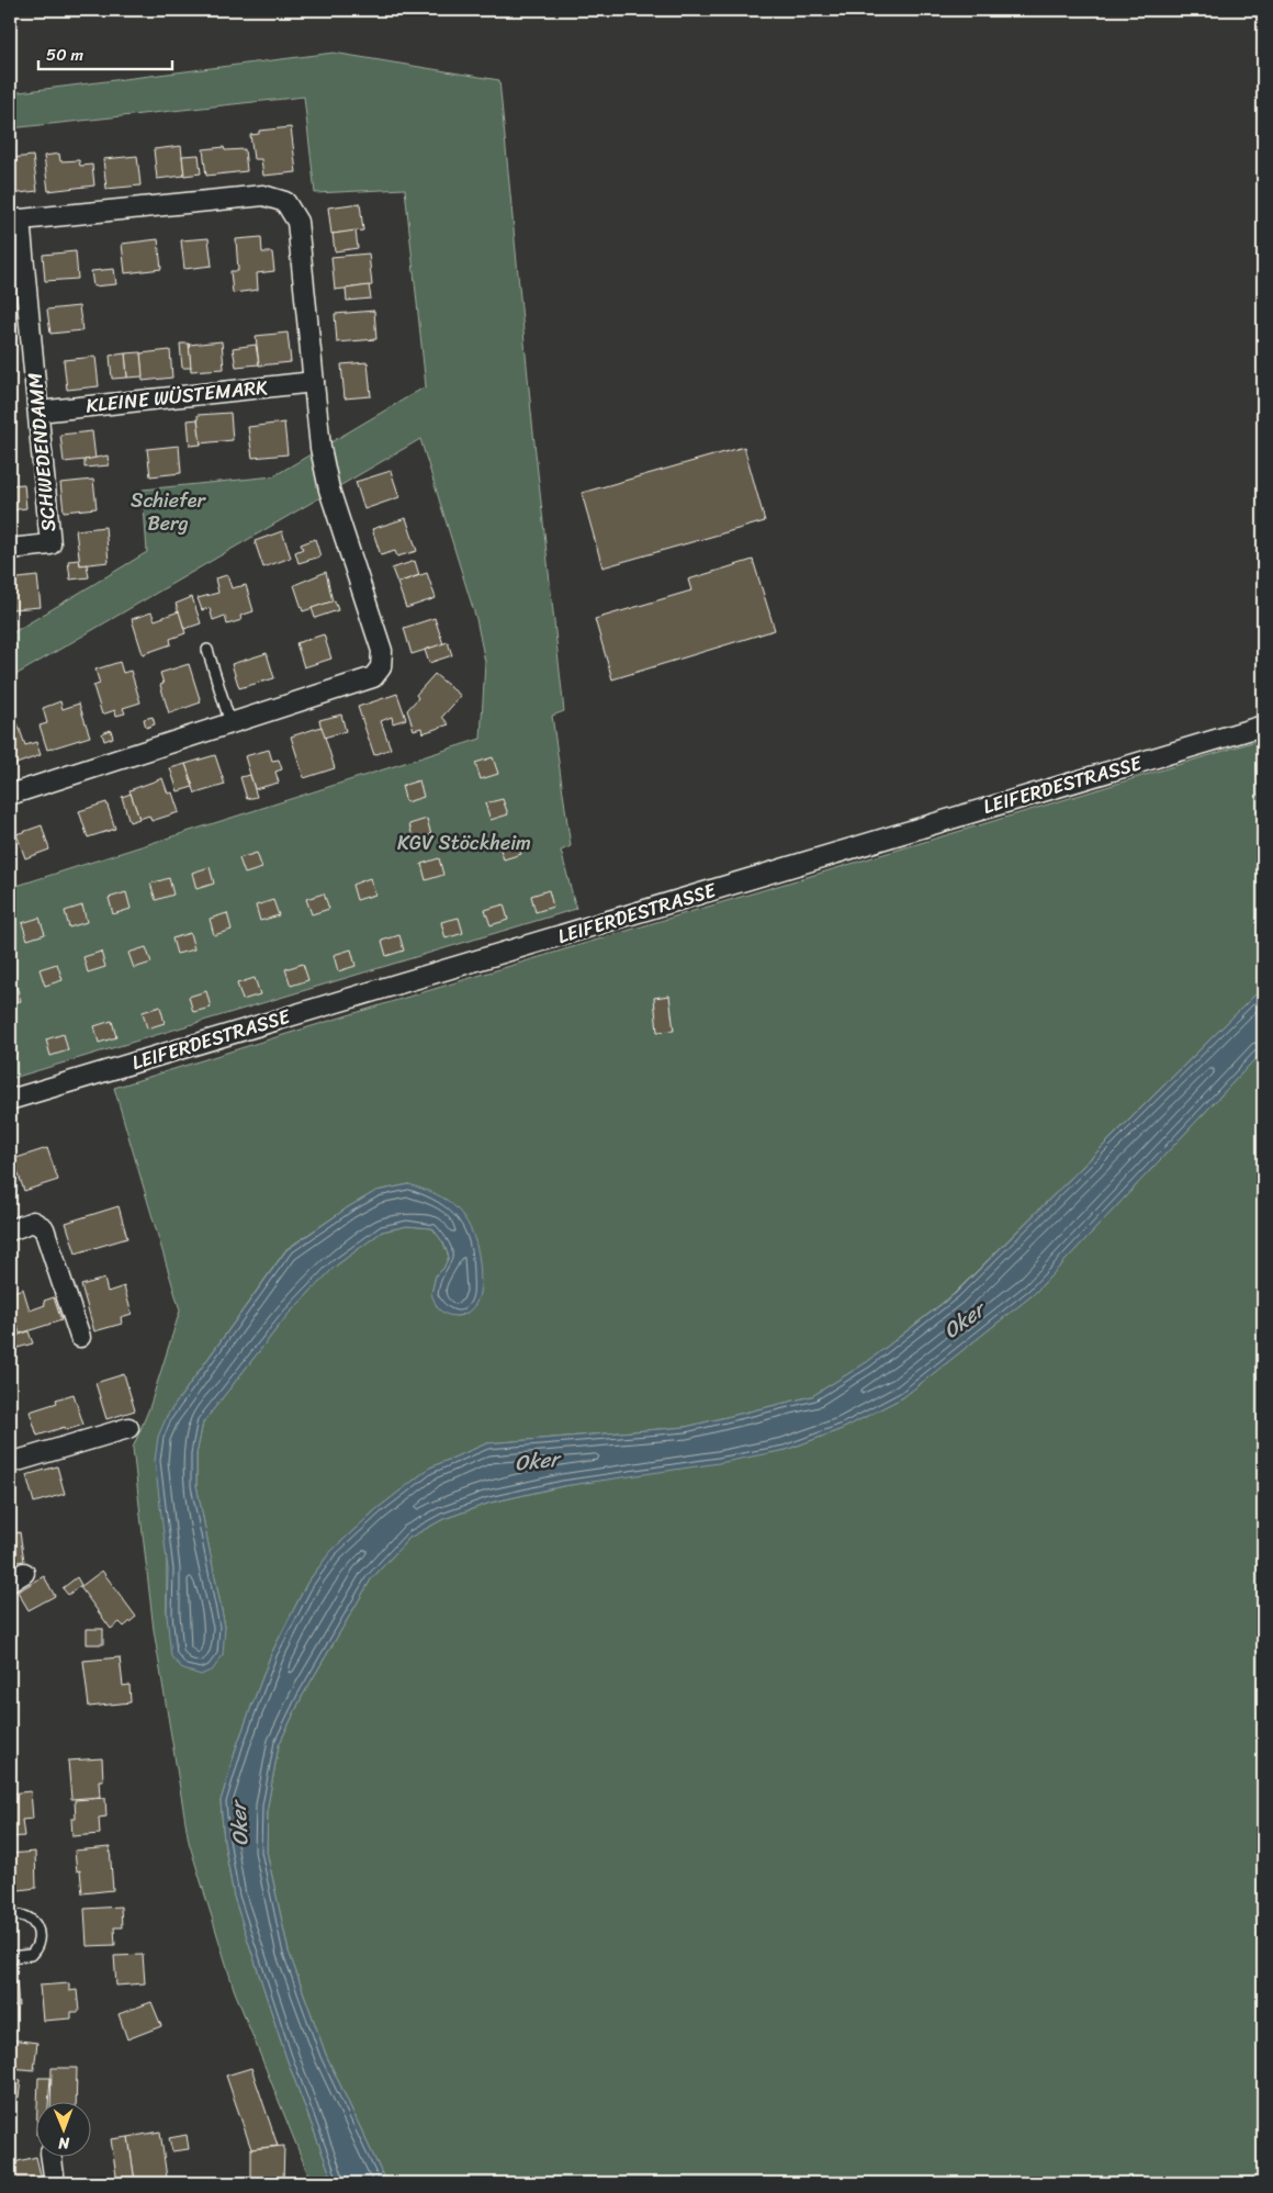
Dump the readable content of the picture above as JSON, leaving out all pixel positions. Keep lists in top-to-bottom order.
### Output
{
  "streets": {
    "street": ["KLEINE WÜSTEMARK", "SCHWEDENDAMM", "LEIFERDESTRASSE"]
  },
  "crossings": [
    ["KLEINE WÜSTEMARK", "SCHWEDENDAMM"]
  ],
  "water": ["Oker"],
  "parks": ["Schiefer Berg", "KGV Stöckheim"],
  "scale_bar": "50 m",
  "north": "bottom"
}
